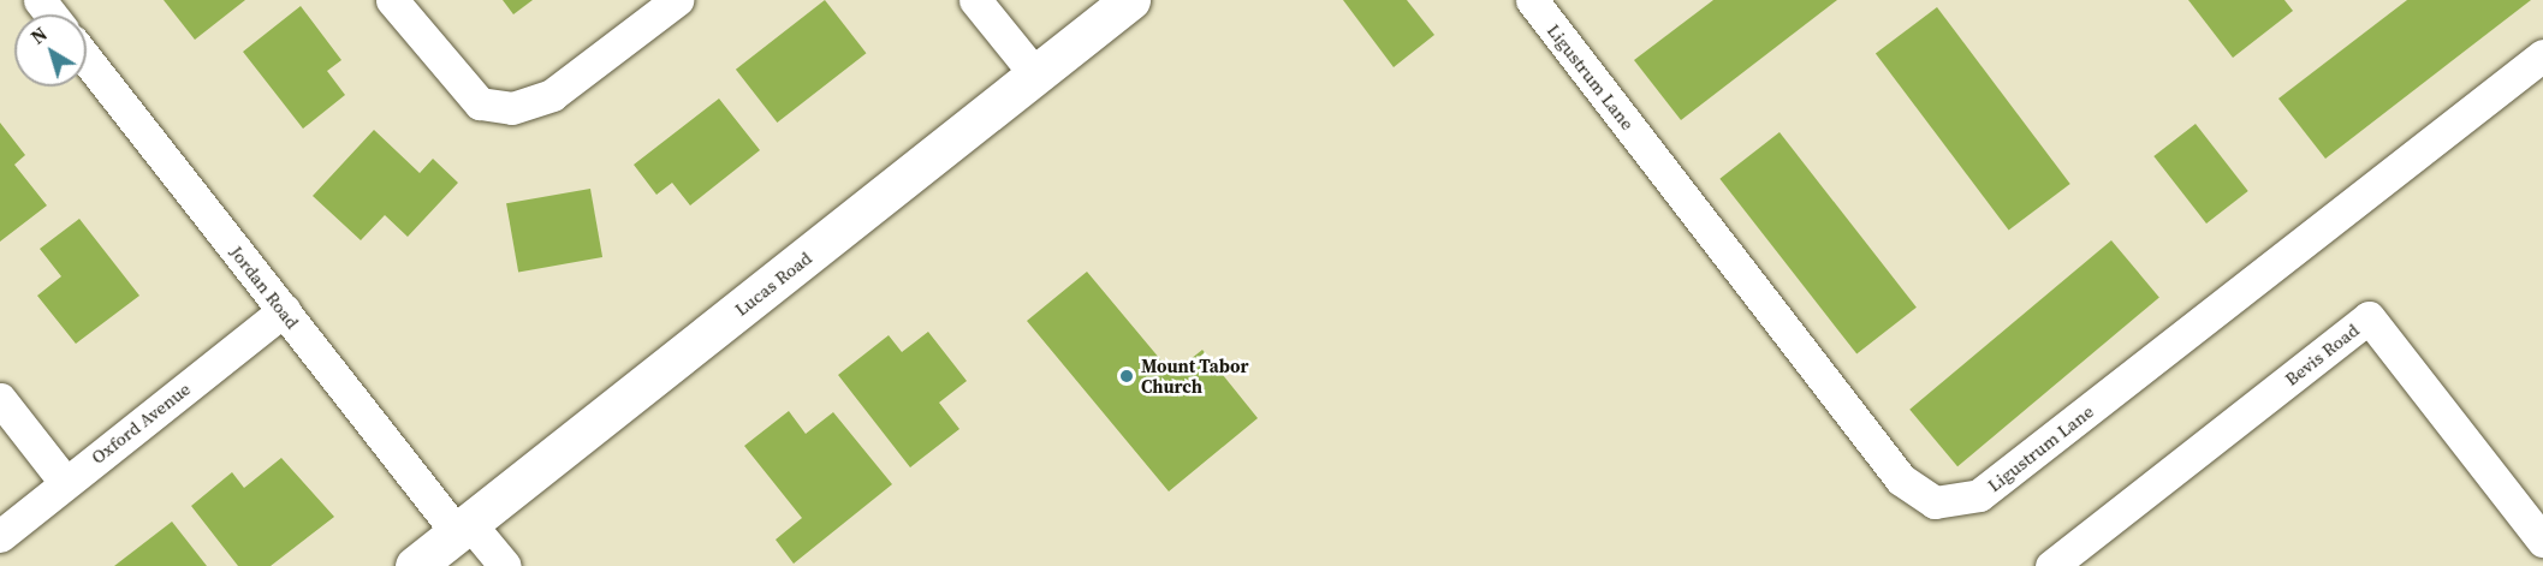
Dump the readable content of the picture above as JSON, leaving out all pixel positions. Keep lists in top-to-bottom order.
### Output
{
  "streets": {
    "street": [
      "Ligustrum Lane",
      "Lucas Road",
      "Jordan Road",
      "Bevis Road",
      "Oxford Avenue"
    ]
  },
  "crossings": [
    ["Lucas Road", "Jordan Road"],
    ["Jordan Road", "Oxford Avenue"]
  ],
  "places": ["Mount Tabor Church"],
  "north": "top left"
}
